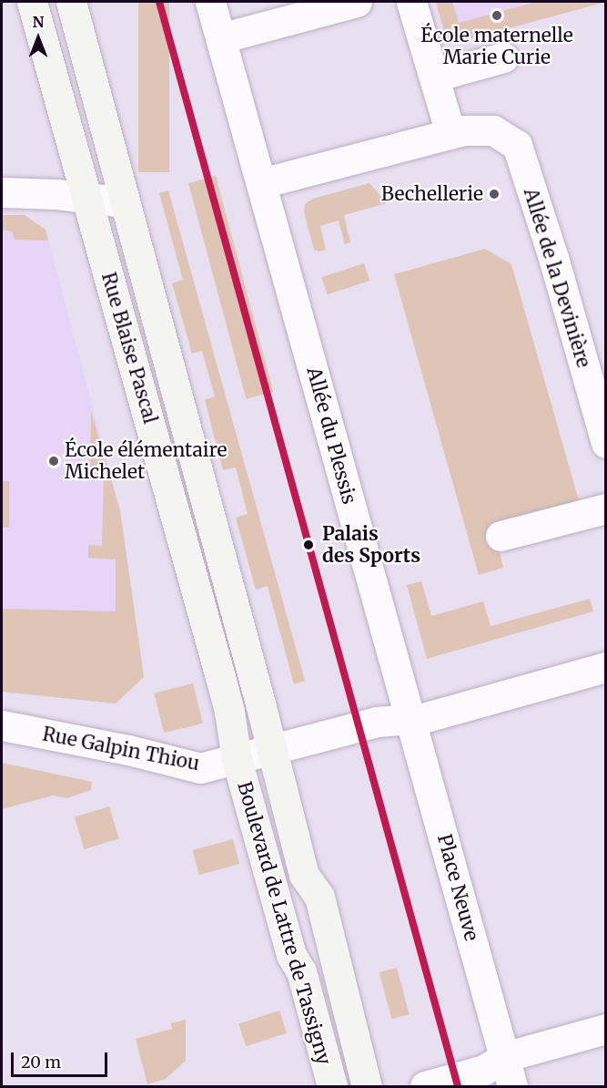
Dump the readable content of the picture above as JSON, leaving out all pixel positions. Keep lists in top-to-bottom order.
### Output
{
  "streets": {
    "street": [
      "Allée de la Devinière",
      "Rue Blaise Pascal",
      "Allée du Plessis",
      "Rue Galpin Thiou",
      "Place Neuve",
      "Boulevard de Lattre de Tassigny"
    ]
  },
  "crossings": [
    ["Rue Blaise Pascal", "Rue Galpin Thiou"],
    ["Rue Blaise Pascal", "Boulevard de Lattre de Tassigny"],
    ["Allée du Plessis", "Rue Galpin Thiou"],
    ["Allée du Plessis", "Place Neuve"],
    ["Rue Galpin Thiou", "Place Neuve"],
    ["Rue Galpin Thiou", "Boulevard de Lattre de Tassigny"]
  ],
  "places": [
    "École maternelle Marie Curie",
    "Bechellerie",
    "École élémentaire Michelet",
    "Palais des Sports"
  ],
  "scale_bar": "20 m",
  "north": "top"
}
